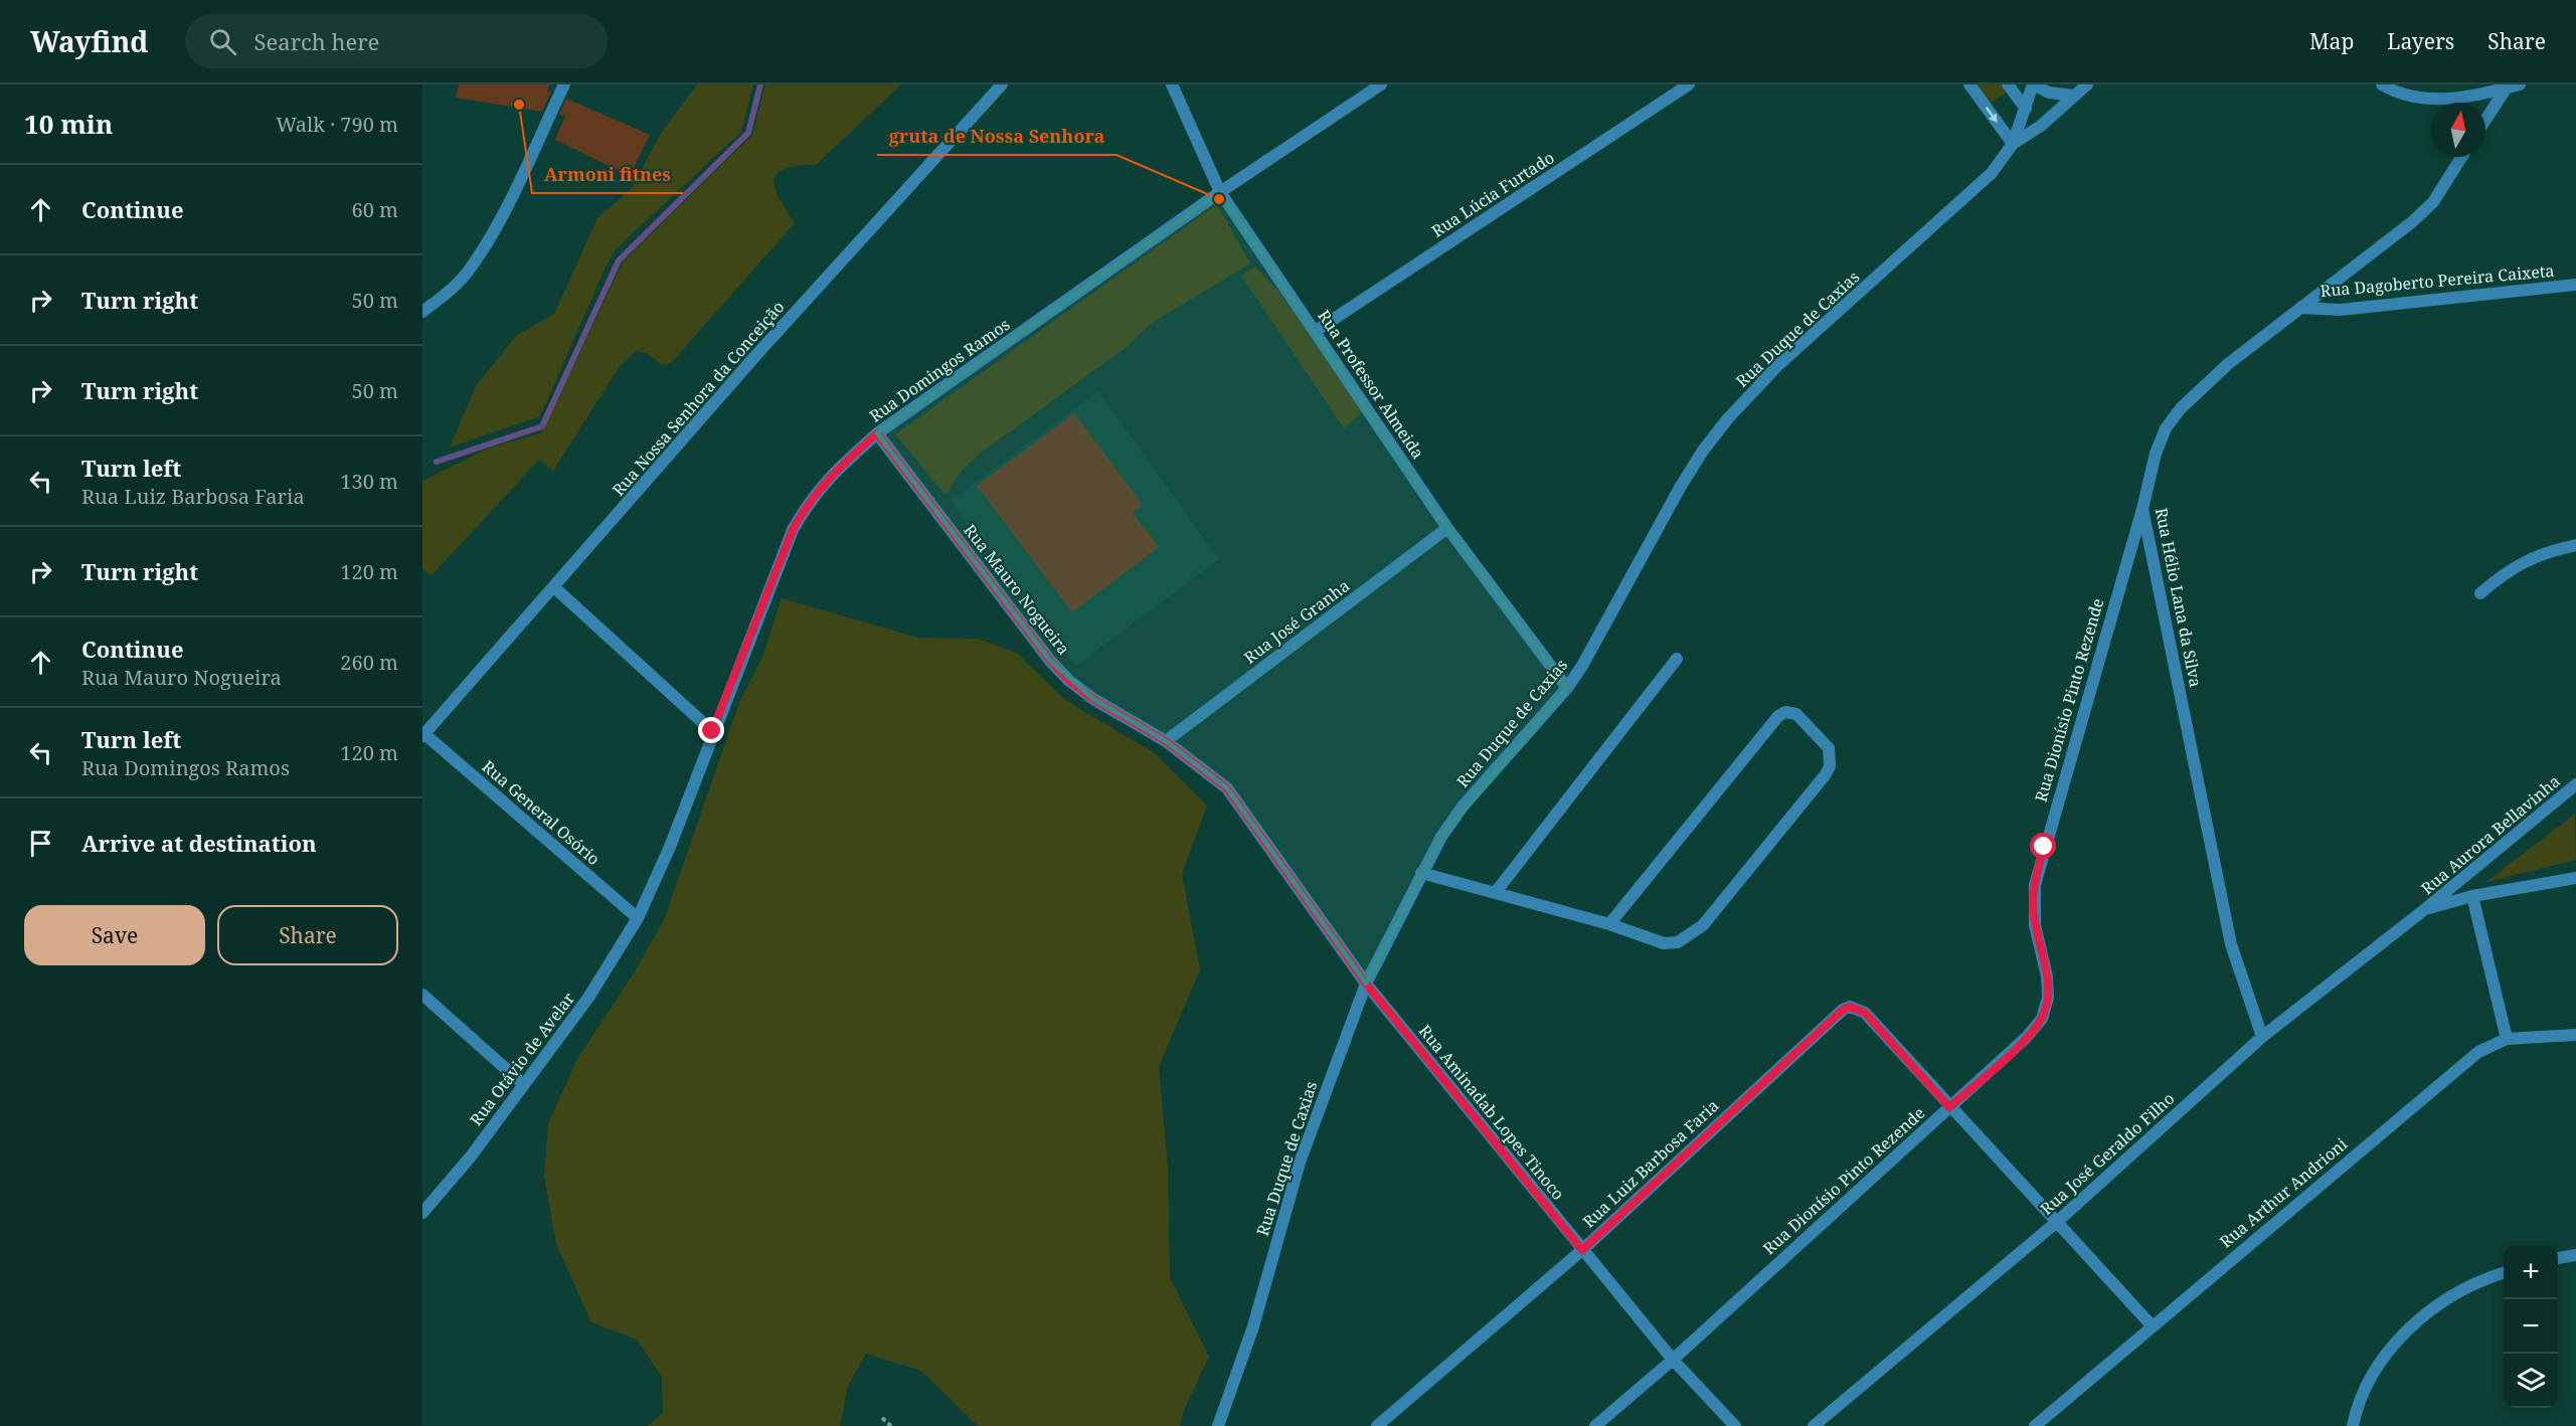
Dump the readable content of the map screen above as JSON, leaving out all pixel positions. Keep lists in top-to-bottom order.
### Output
{
  "streets": {
    "street": [
      "Rua Lúcia Furtado",
      "Rua Dagoberto Pereira Caixeta",
      "Rua Duque de Caxias",
      "Rua Domingos Ramos",
      "Rua Professor Almeida",
      "Rua Nossa Senhora da Conceição",
      "Rua Mauro Nogueira",
      "Rua Hélio Lana da Silva",
      "Rua José Granha",
      "Rua Dionísio Pinto Rezende",
      "Rua General Osório",
      "Rua Aurora Bellavinha",
      "Rua Otávio de Avelar",
      "Rua Aminadab Lopes Tinoco",
      "Rua José Geraldo Filho",
      "Rua Luiz Barbosa Faria",
      "Rua Arthur Andrioni"
    ]
  },
  "crossings": [
    ["Rua Lúcia Furtado", "Rua Professor Almeida"],
    ["Rua Dagoberto Pereira Caixeta", "Rua Hélio Lana da Silva"],
    ["Rua Duque de Caxias", "Rua Professor Almeida"],
    ["Rua Duque de Caxias", "Rua Mauro Nogueira"],
    ["Rua Duque de Caxias", "Rua Aminadab Lopes Tinoco"],
    ["Rua Domingos Ramos", "Rua Professor Almeida"],
    ["Rua Domingos Ramos", "Rua Mauro Nogueira"],
    ["Rua Domingos Ramos", "Rua General Osório"],
    ["Rua Domingos Ramos", "Rua Otávio de Avelar"],
    ["Rua Professor Almeida", "Rua José Granha"],
    ["Rua Nossa Senhora da Conceição", "Rua General Osório"],
    ["Rua Mauro Nogueira", "Rua José Granha"],
    ["Rua Mauro Nogueira", "Rua Aminadab Lopes Tinoco"],
    ["Rua Hélio Lana da Silva", "Rua Dionísio Pinto Rezende"],
    ["Rua Hélio Lana da Silva", "Rua José Geraldo Filho"],
    ["Rua Dionísio Pinto Rezende", "Rua Aminadab Lopes Tinoco"],
    ["Rua Dionísio Pinto Rezende", "Rua Luiz Barbosa Faria"],
    ["Rua General Osório", "Rua Otávio de Avelar"],
    ["Rua Aurora Bellavinha", "Rua José Geraldo Filho"],
    ["Rua Aminadab Lopes Tinoco", "Rua Luiz Barbosa Faria"]
  ],
  "places": ["Armoni fitnes", "gruta de Nossa Senhora"],
  "north": "top",
  "page": {
    "header": "Wayfind",
    "search": "Search here",
    "nav": ["Map", "Layers", "Share"],
    "heading": ["10 min", "Walk · 790 m"],
    "list": [
      ["Continue", "60 m"],
      ["Turn right", "50 m"],
      ["Turn right", "50 m"],
      ["Turn left", "Rua Luiz Barbosa Faria", "130 m"],
      ["Turn right", "120 m"],
      ["Continue", "Rua Mauro Nogueira", "260 m"],
      ["Turn left", "Rua Domingos Ramos", "120 m"],
      "Arrive at destination"
    ],
    "buttons": ["Save", "Share"],
    "map_buttons": ["+", "−"]
  }
}
